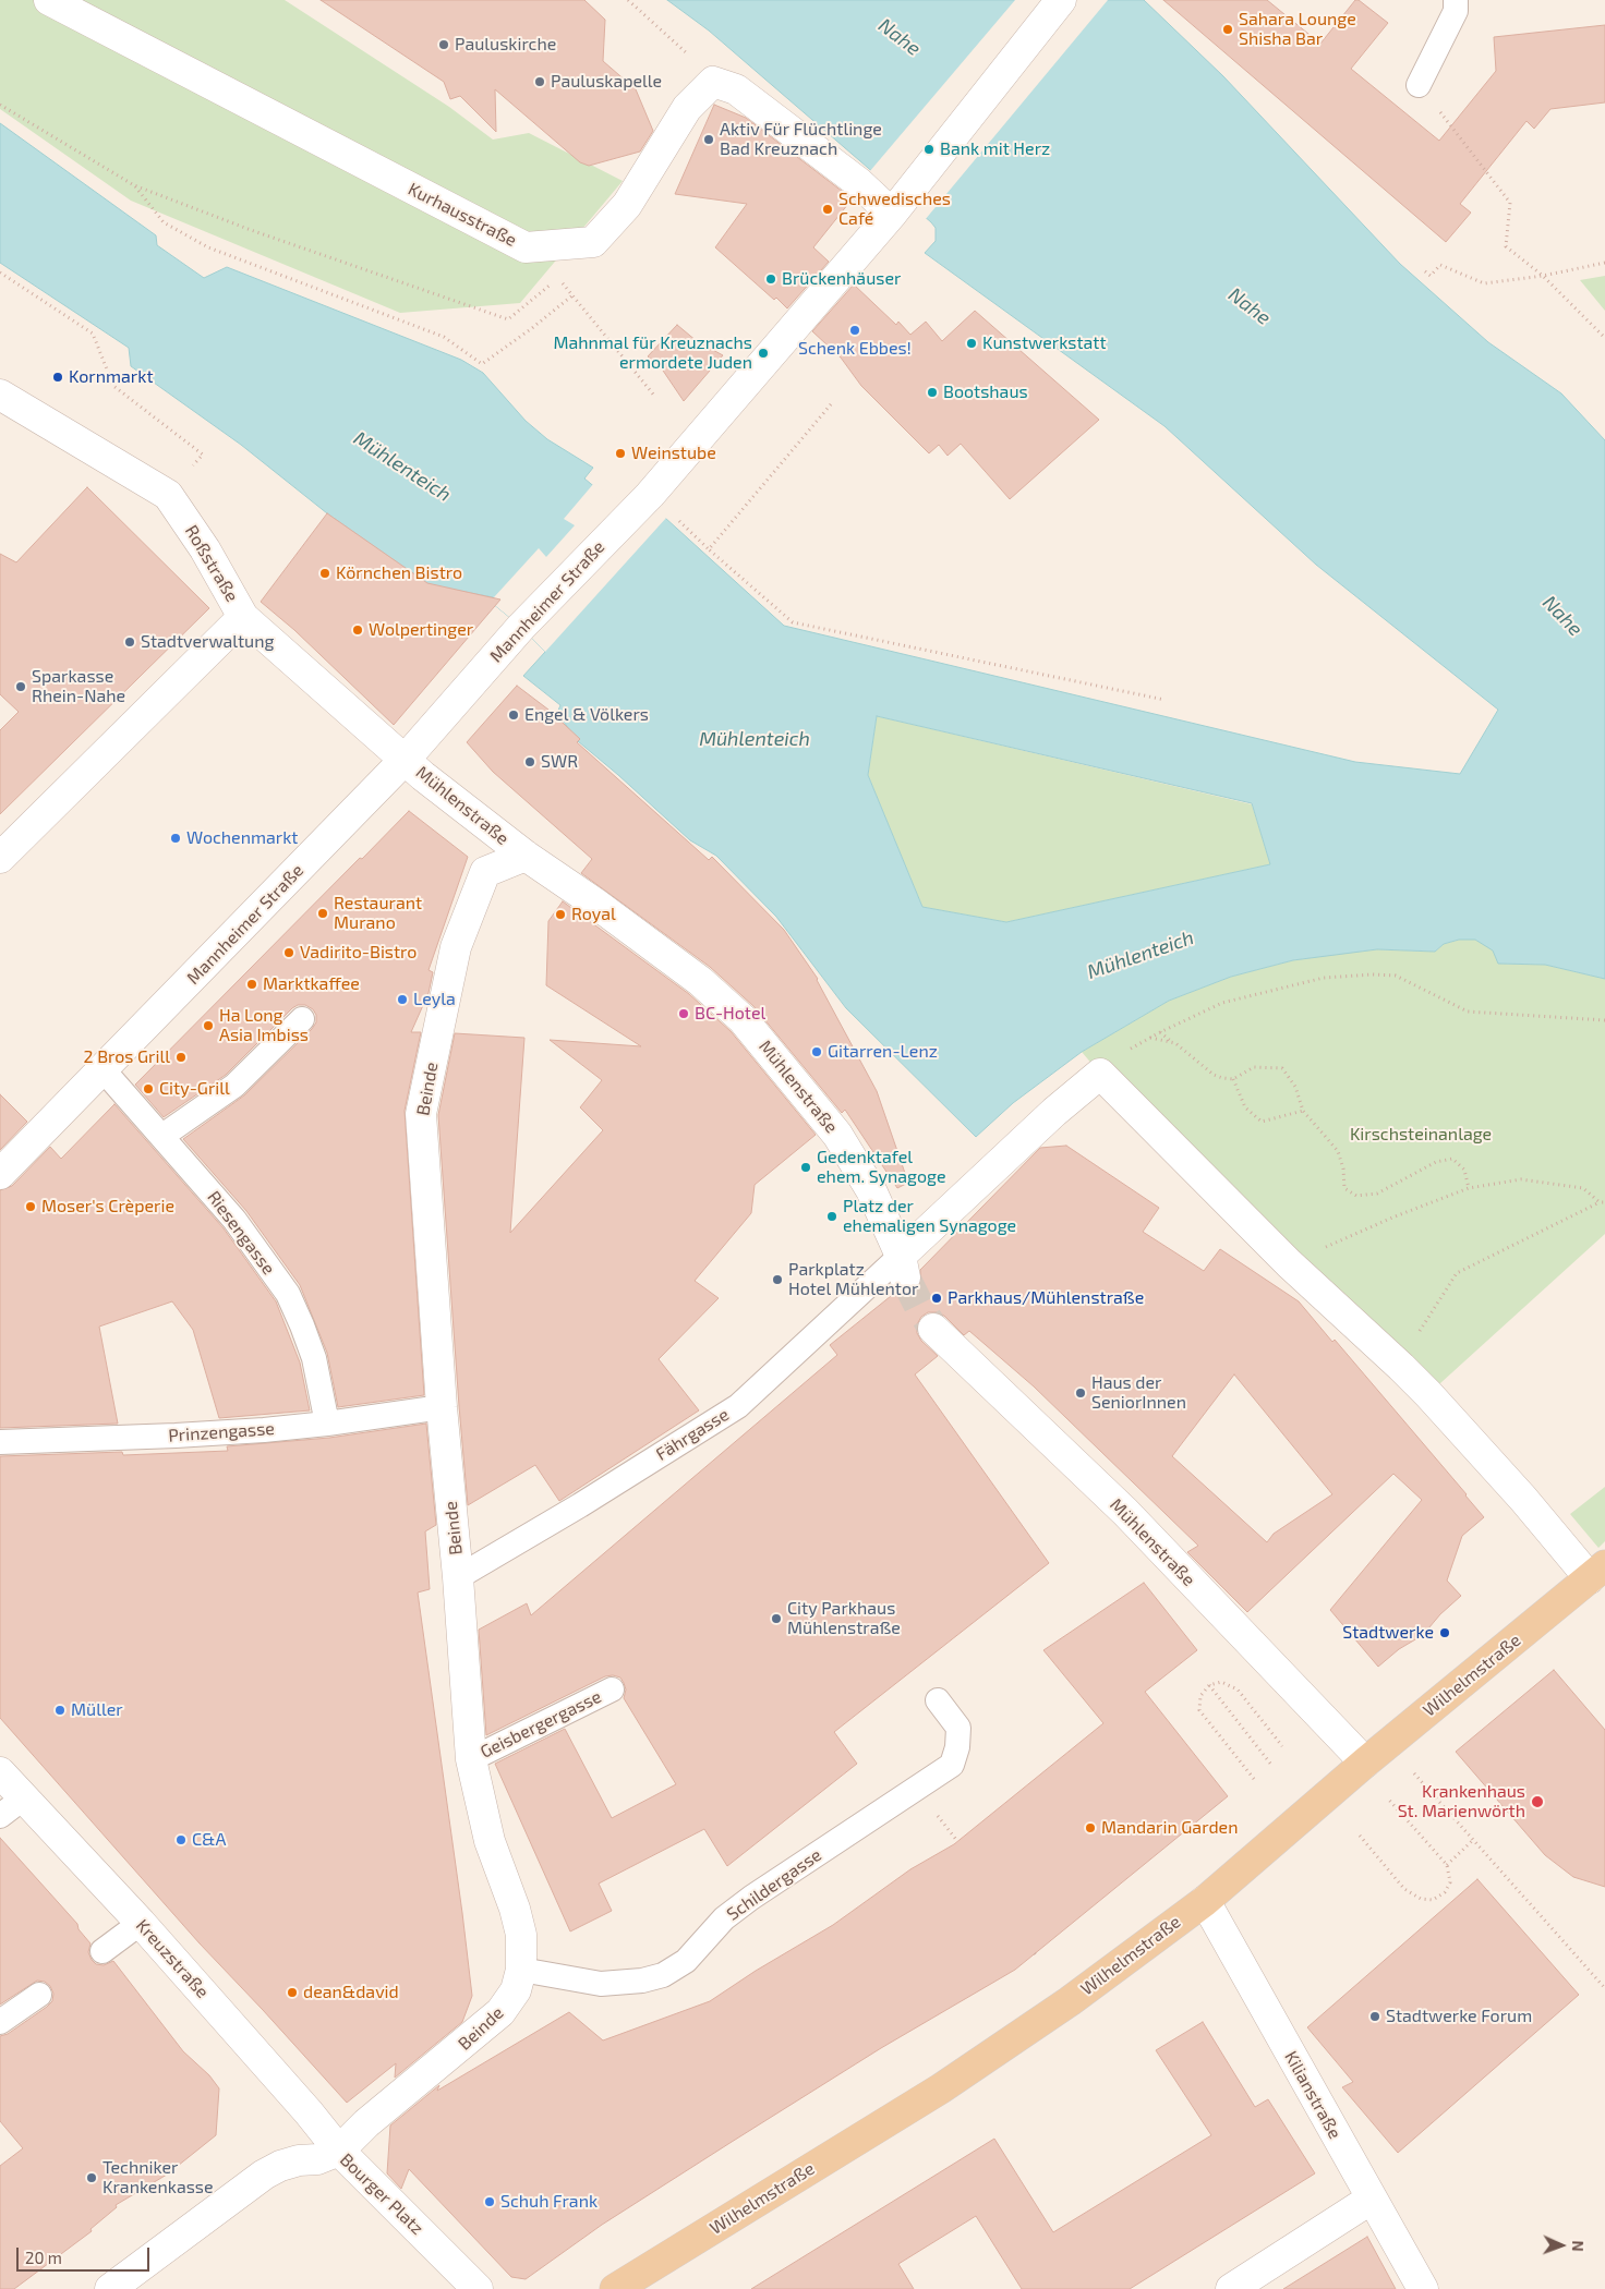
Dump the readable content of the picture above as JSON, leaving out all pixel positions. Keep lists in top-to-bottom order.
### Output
{
  "streets": {
    "main road": ["Wilhelmstraße"],
    "street": [
      "Kurhausstraße",
      "Roßstraße",
      "Mannheimer Straße",
      "Mühlenstraße",
      "Beinde",
      "Kreuzstraße",
      "Kilianstraße",
      "Bourger Platz"
    ],
    "lane": [
      "Riesengasse",
      "Prinzengasse",
      "Fährgasse",
      "Geisbergergasse",
      "Schildergasse"
    ]
  },
  "crossings": [
    ["Roßstraße", "Mannheimer Straße"],
    ["Roßstraße", "Mühlenstraße"],
    ["Mannheimer Straße", "Mühlenstraße"],
    ["Mannheimer Straße", "Riesengasse"],
    ["Mühlenstraße", "Beinde"],
    ["Mühlenstraße", "Fährgasse"],
    ["Mühlenstraße", "Wilhelmstraße"],
    ["Beinde", "Prinzengasse"],
    ["Beinde", "Fährgasse"],
    ["Beinde", "Geisbergergasse"],
    ["Beinde", "Schildergasse"],
    ["Beinde", "Kreuzstraße"],
    ["Beinde", "Bourger Platz"],
    ["Riesengasse", "Prinzengasse"],
    ["Wilhelmstraße", "Kilianstraße"],
    ["Kreuzstraße", "Bourger Platz"]
  ],
  "water": ["Nahe", "Mühlenteich"],
  "parks": ["Kirschsteinanlage"],
  "places": [
    "Sahara Lounge Shisha Bar",
    "Pauluskirche",
    "Pauluskapelle",
    "Aktiv Für Flüchtlinge Bad Kreuznach",
    "Bank mit Herz",
    "Schwedisches Café",
    "Brückenhäuser",
    "Schenk Ebbes!",
    "Kunstwerkstatt",
    "Mahnmal für Kreuznachs ermordete Juden",
    "Kornmarkt",
    "Bootshaus",
    "Weinstube",
    "Körnchen Bistro",
    "Wolpertinger",
    "Stadtverwaltung",
    "Sparkasse Rhein-Nahe",
    "Engel & Völkers",
    "SWR",
    "Wochenmarkt",
    "Restaurant Murano",
    "Royal",
    "Vadirito-Bistro",
    "Marktkaffee",
    "Leyla",
    "BC-Hotel",
    "Ha Long Asia Imbiss",
    "Gitarren-Lenz",
    "2 Bros Grill",
    "City-Grill",
    "Gedenktafel ehem. Synagoge",
    "Moser's Crèperie",
    "Platz der ehemaligen Synagoge",
    "Parkplatz Hotel Mühlentor",
    "Parkhaus/Mühlenstraße",
    "Haus der SeniorInnen",
    "City Parkhaus Mühlenstraße",
    "Stadtwerke",
    "Müller",
    "Krankenhaus St. Marienwörth",
    "Mandarin Garden",
    "C&A",
    "dean&david",
    "Stadtwerke Forum",
    "Techniker Krankenkasse",
    "Schuh Frank"
  ],
  "scale_bar": "20 m",
  "north": "right"
}
